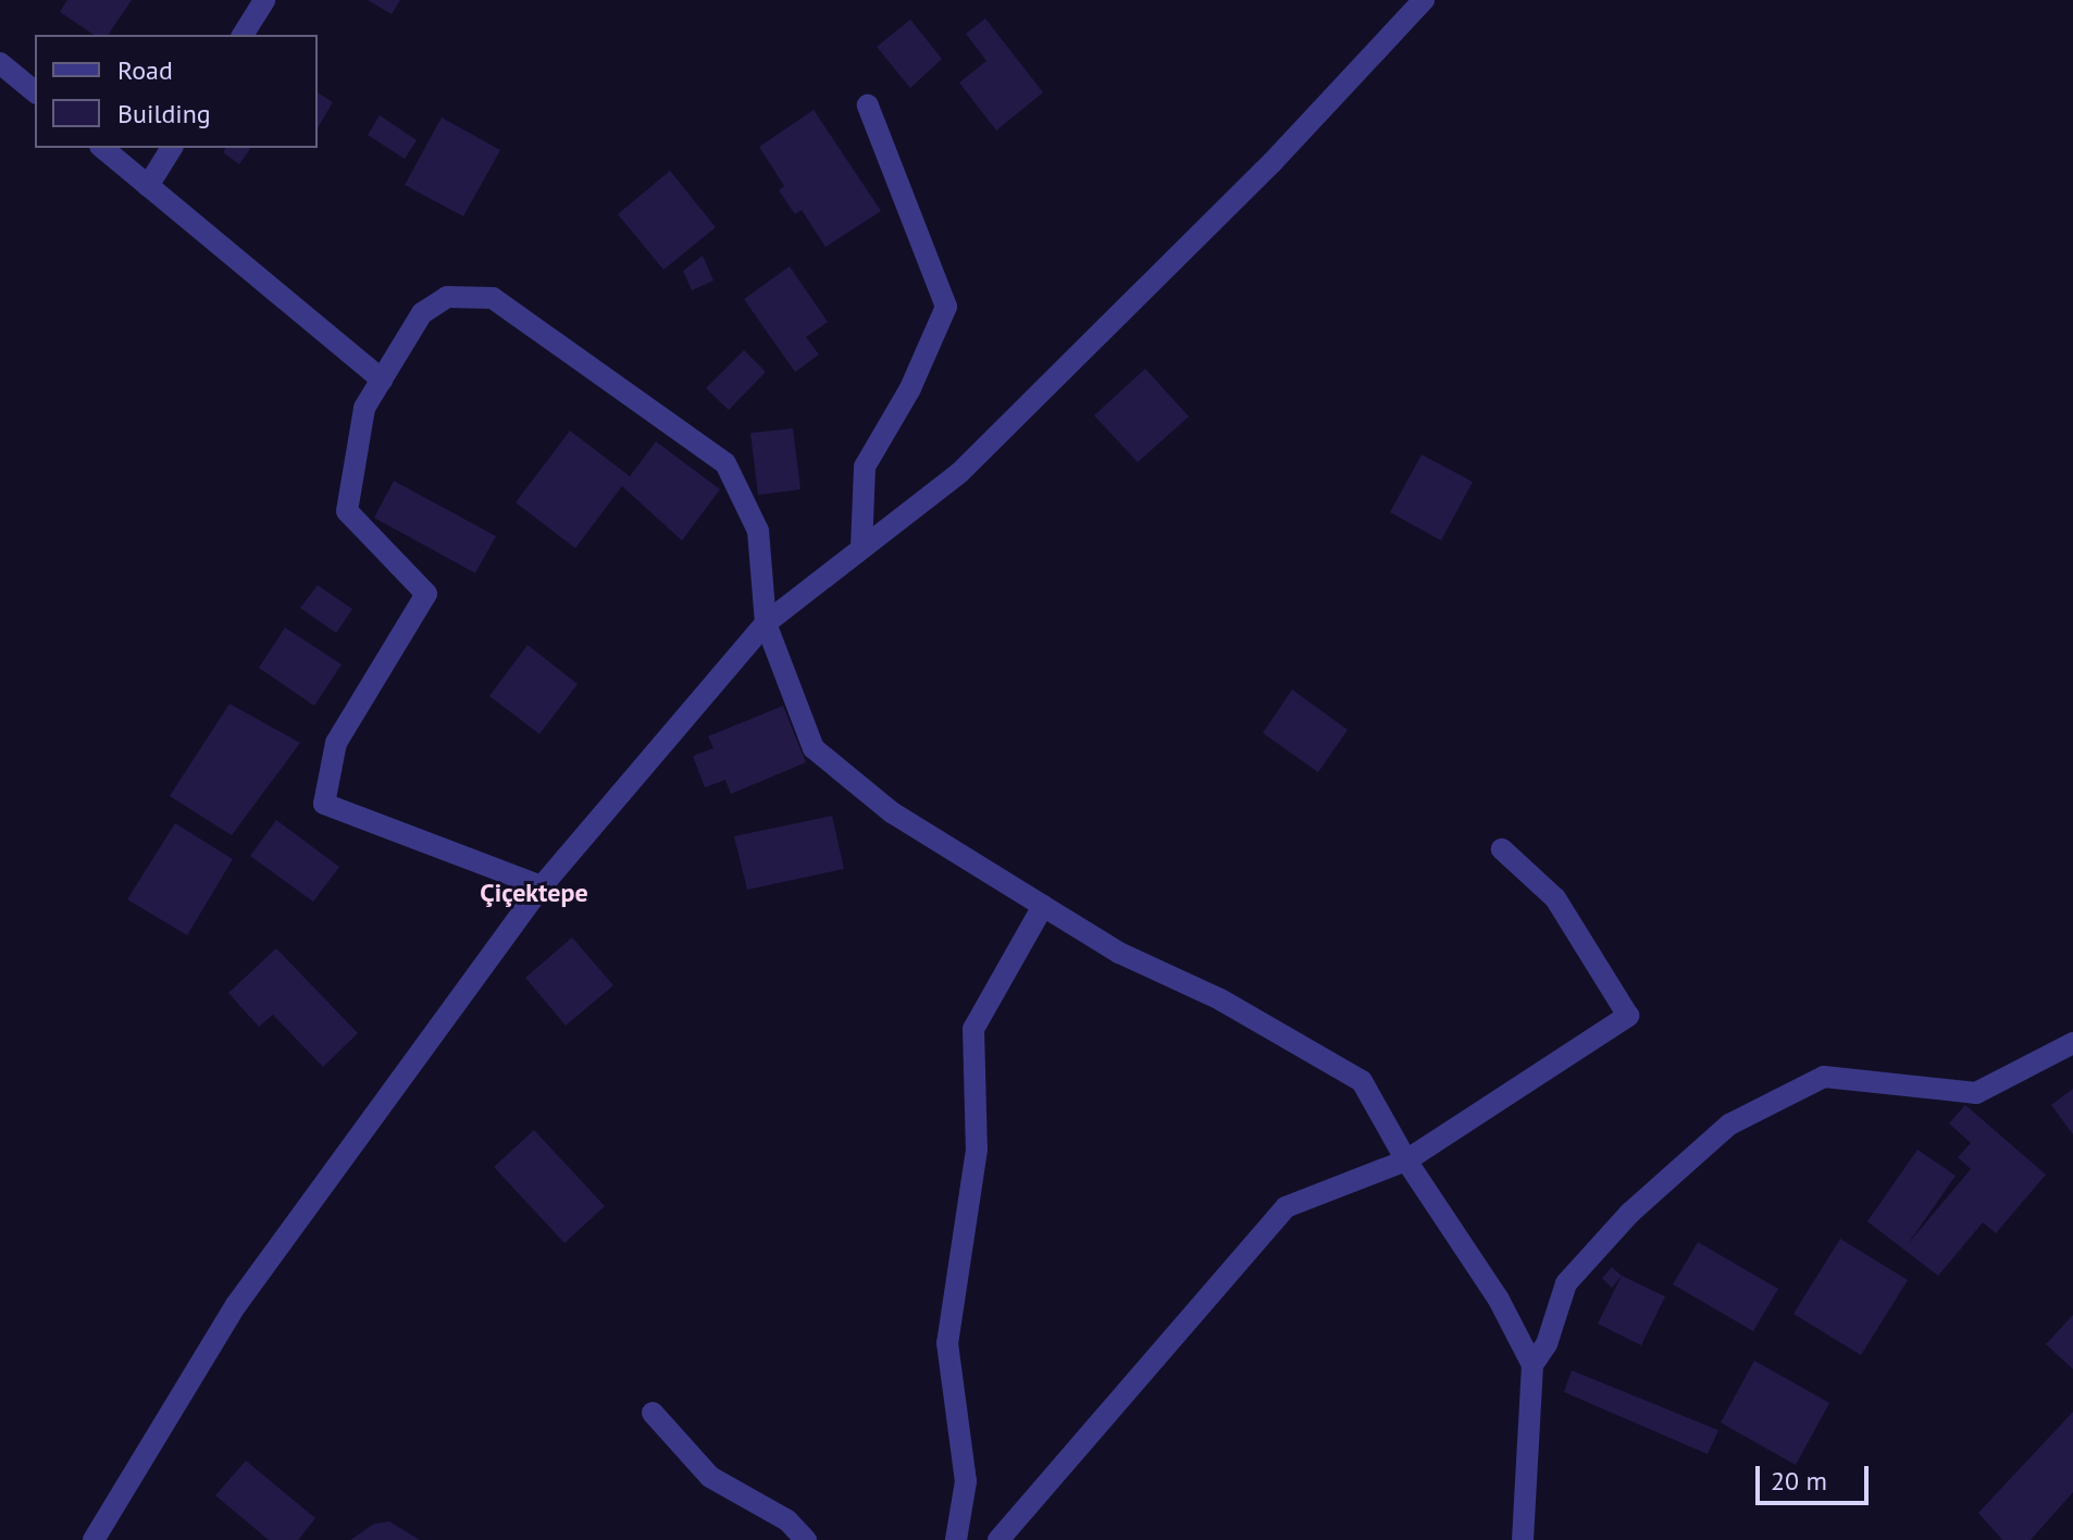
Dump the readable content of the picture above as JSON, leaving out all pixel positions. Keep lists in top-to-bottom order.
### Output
{
  "districts": ["Çiçektepe"],
  "legend": ["Road", "Building"],
  "scale_bar": "20 m"
}
